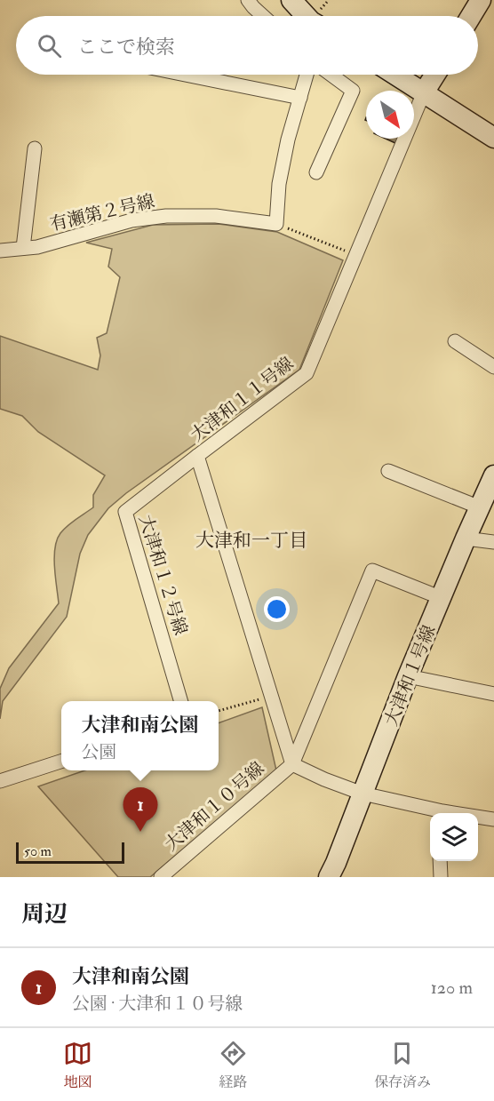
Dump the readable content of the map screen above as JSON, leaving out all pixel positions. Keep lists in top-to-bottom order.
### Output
{
  "streets": {
    "street": [
      "有瀬第２号線",
      "大津和１１号線",
      "大津和１２号線",
      "大津和１号線",
      "大津和１０号線"
    ]
  },
  "crossings": [
    ["大津和１１号線", "大津和１２号線"],
    ["大津和１１号線", "大津和１０号線"]
  ],
  "districts": ["大津和一丁目"],
  "scale_bar": "50 m",
  "north": "bottom right",
  "page": {
    "search": "ここで検索",
    "popup": ["大津和南公園", "公園"],
    "pins": "1",
    "scale": "50 m",
    "heading": "周辺",
    "list": [
      {
        "mark": "1",
        "name": "大津和南公園",
        "note": "公園 · 大津和１０号線",
        "value": "120 m"
      }
    ],
    "nav": ["地図", "経路", "保存済み"]
  }
}
